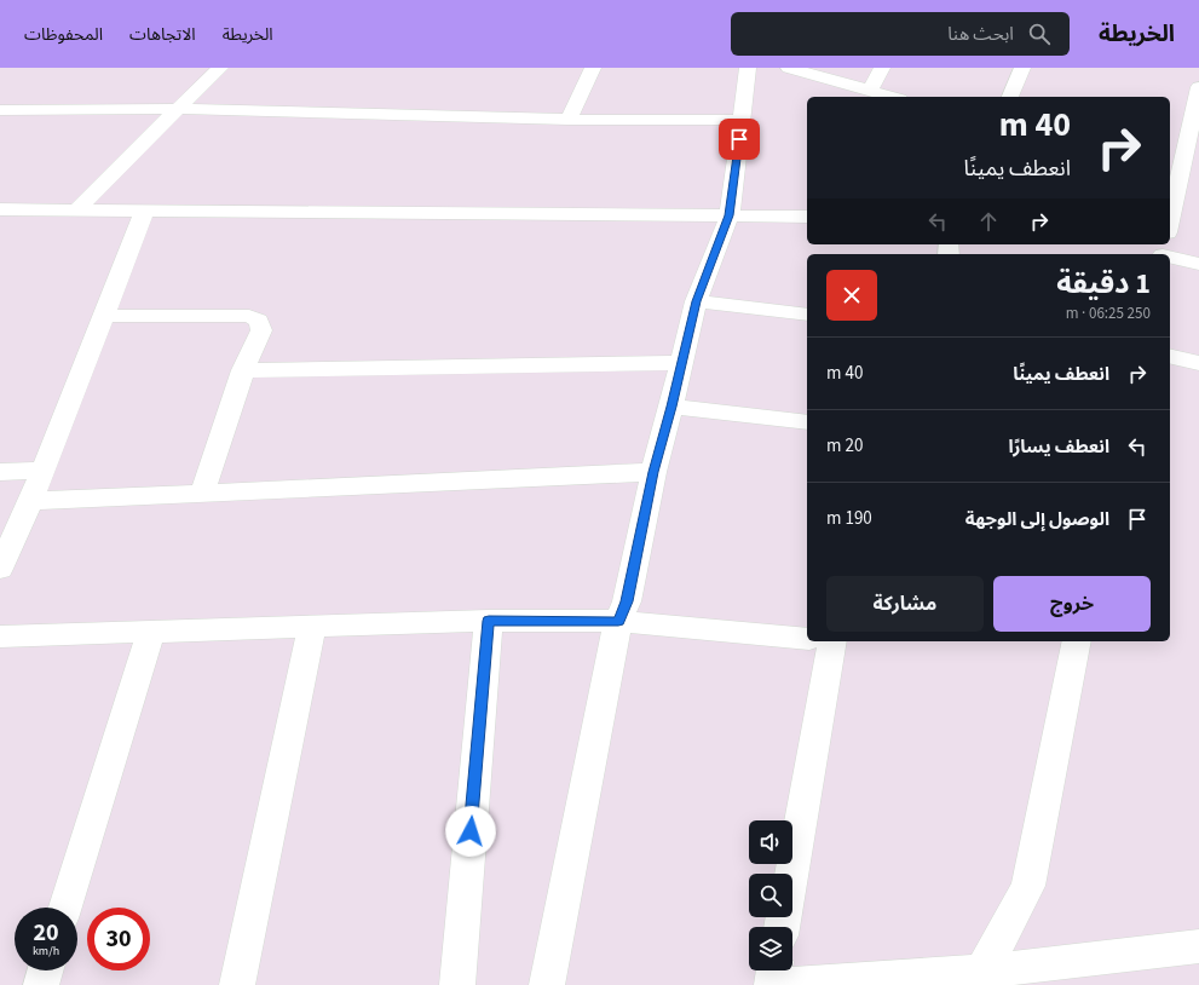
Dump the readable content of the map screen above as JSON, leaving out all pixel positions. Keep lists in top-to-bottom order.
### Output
{
  "page": {
    "header": "الخريطة",
    "search": "ابحث هنا",
    "nav": ["الخريطة", "الاتجاهات", "المحفوظات"],
    "turn": ["40 m", "انعطف يمينًا"],
    "heading": ["1 دقيقة", "250 m · 06:25"],
    "list": [
      {
        "name": "انعطف يمينًا",
        "value": "40 m"
      },
      {
        "name": "انعطف يسارًا",
        "value": "20 m"
      },
      {
        "name": "الوصول إلى الوجهة",
        "value": "190 m"
      }
    ],
    "buttons": ["خروج", "مشاركة"],
    "speed": "20 km/h",
    "limit": "30"
  }
}
